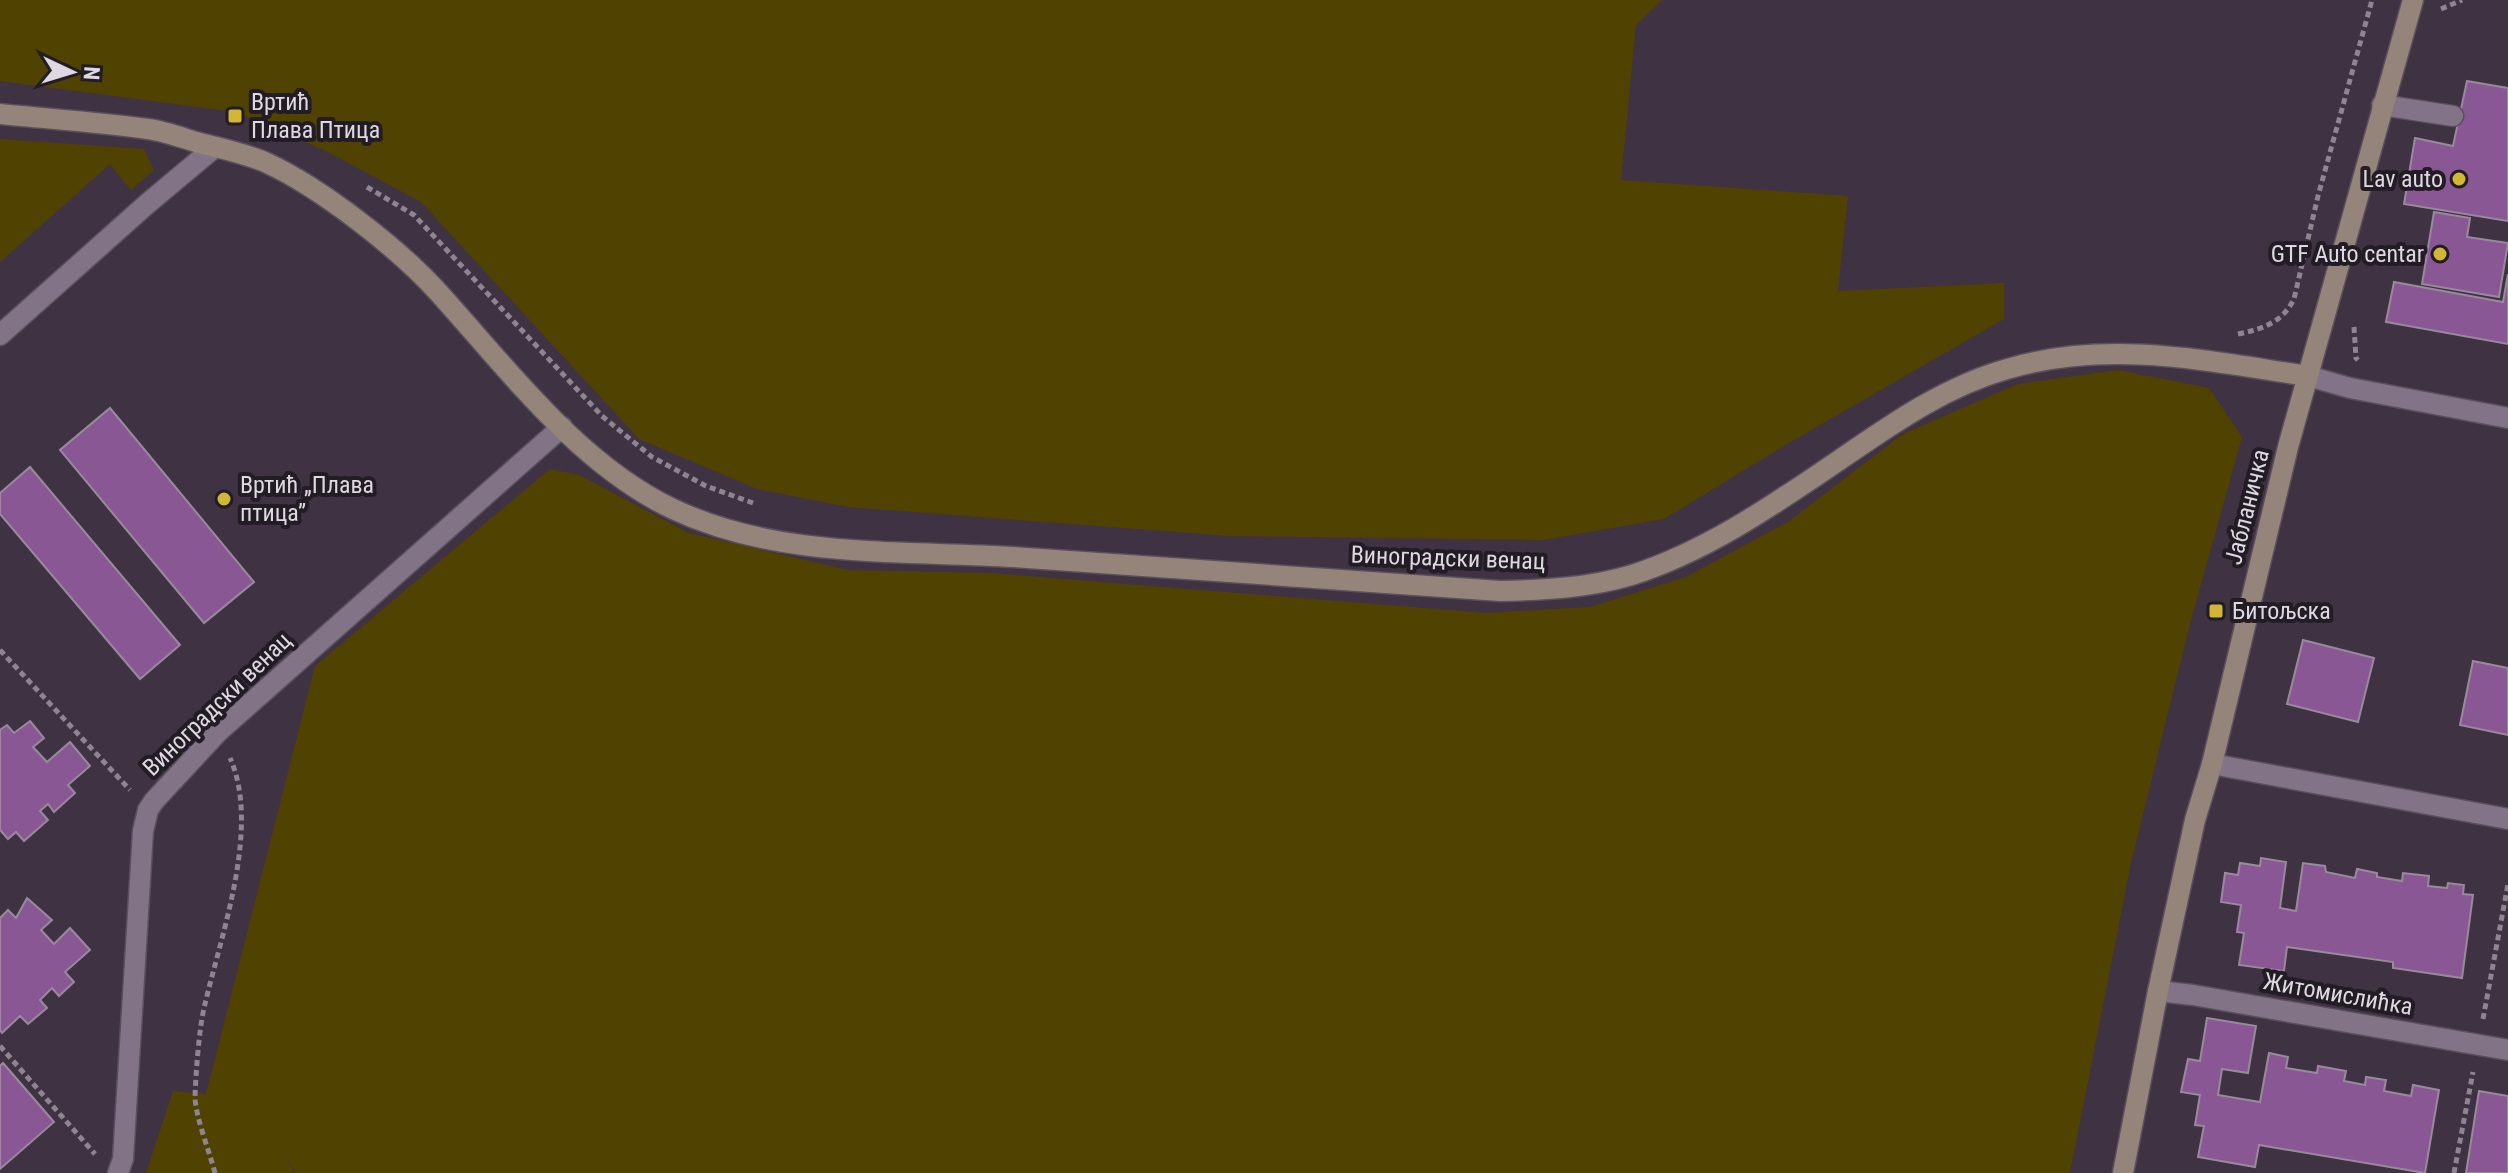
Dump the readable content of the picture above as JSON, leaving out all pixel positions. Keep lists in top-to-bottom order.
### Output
{
  "streets": {
    "street": ["Јабланичка", "Виноградски венац", "Житомислићка"]
  },
  "crossings": [
    ["Јабланичка", "Виноградски венац"],
    ["Јабланичка", "Житомислићка"]
  ],
  "places": {
    "transit": ["Вртић Плава Птица", "Битољска"],
    "other": ["Lav auto", "GTF Auto centar", "Вртић „Плава птица”"]
  },
  "north": "right"
}
